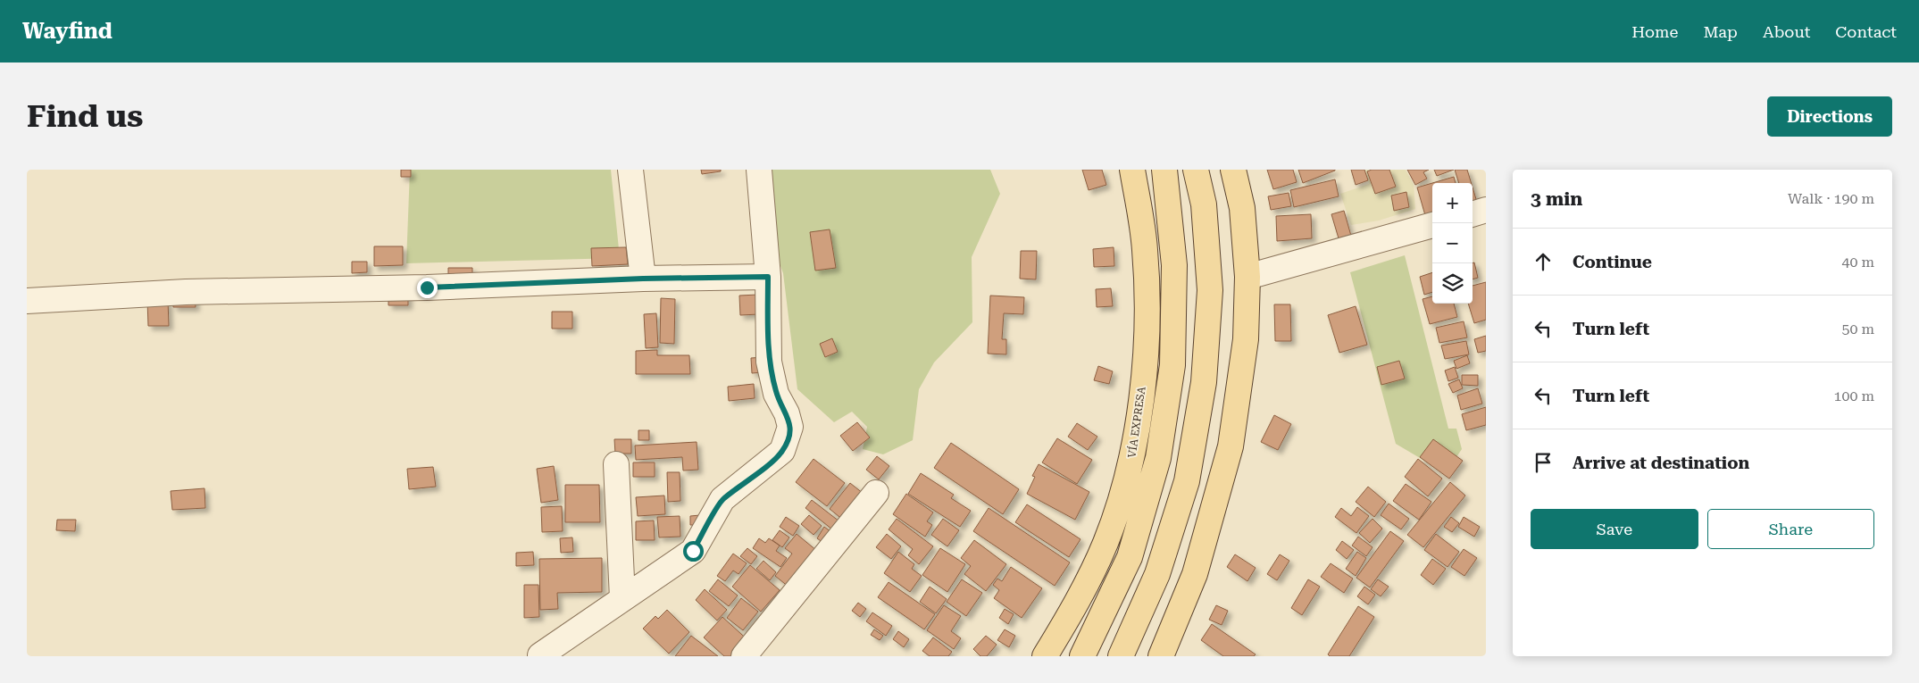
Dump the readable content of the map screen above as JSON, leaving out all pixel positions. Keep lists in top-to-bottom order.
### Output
{
  "streets": {
    "main road": ["VÍA EXPRESA"]
  },
  "page": {
    "header": "Wayfind",
    "nav": [
      "Home",
      "Map",
      "About",
      "Contact"
    ],
    "buttons": [
      "Directions",
      ["Save", "Share"]
    ],
    "title": "Find us",
    "heading": ["3 min", "Walk · 190 m"],
    "map_buttons": ["+", "−"],
    "list": [
      ["Continue", "40 m"],
      ["Turn left", "50 m"],
      ["Turn left", "100 m"],
      "Arrive at destination"
    ]
  }
}
